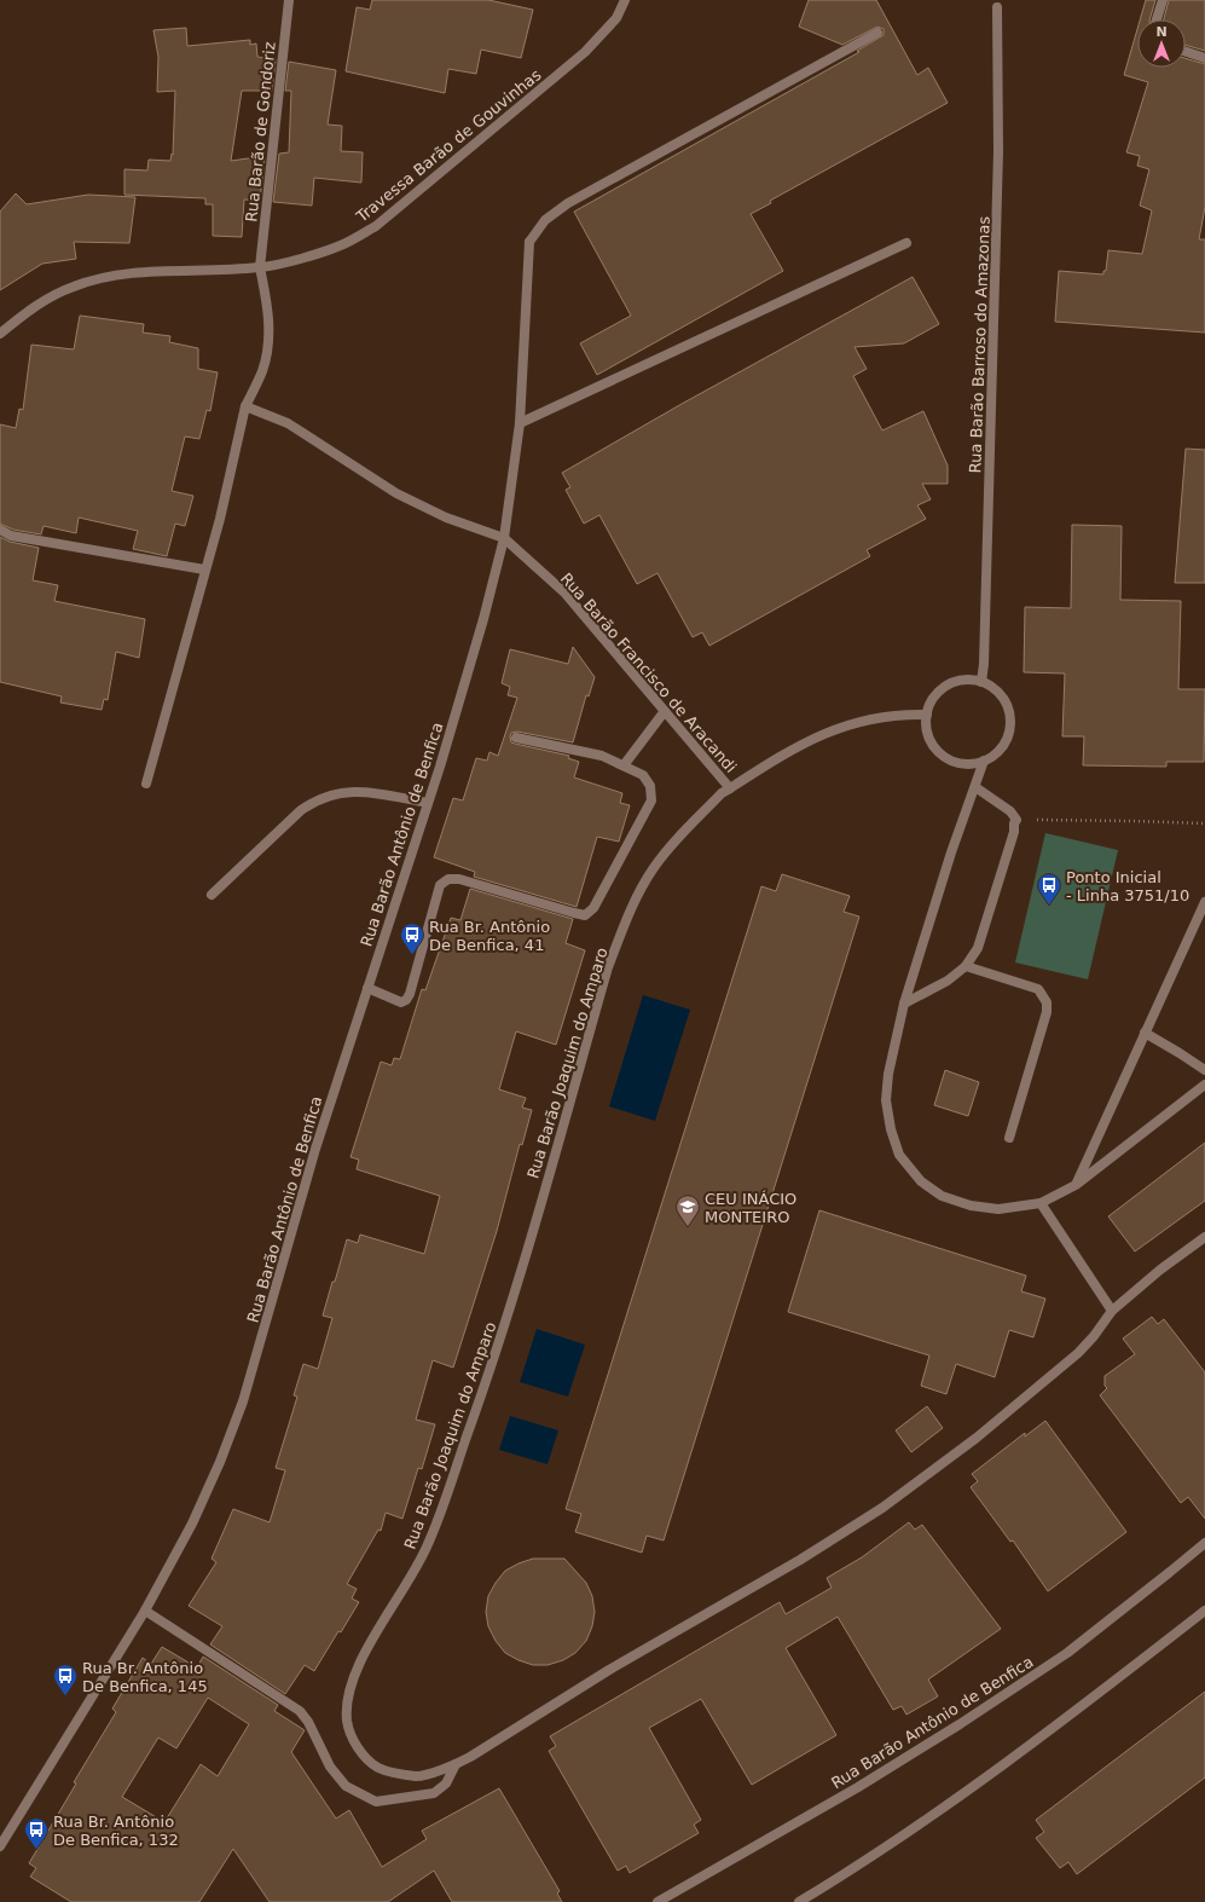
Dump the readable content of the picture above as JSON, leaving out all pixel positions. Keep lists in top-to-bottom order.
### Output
{
  "streets": {
    "street": [
      "Rua Barão de Gondoriz",
      "Travessa Barão de Gouvinhas",
      "Rua Barão Barroso do Amazonas",
      "Rua Barão Francisco de Aracandi",
      "Rua Barão Antônio de Benfica",
      "Rua Barão Joaquim do Amparo"
    ]
  },
  "crossings": [
    ["Rua Barão de Gondoriz", "Travessa Barão de Gouvinhas"],
    ["Rua Barão Barroso do Amazonas", "Rua Barão Joaquim do Amparo"],
    ["Rua Barão Francisco de Aracandi", "Rua Barão Antônio de Benfica"],
    ["Rua Barão Francisco de Aracandi", "Rua Barão Joaquim do Amparo"]
  ],
  "places": {
    "bus stop": [
      "Ponto Inicial - Linha 3751/10",
      "Rua Br. Antônio De Benfica, 41",
      "Rua Br. Antônio De Benfica, 145",
      "Rua Br. Antônio De Benfica, 132"
    ],
    "school or university": ["CEU INÁCIO MONTEIRO"]
  },
  "north": "top"
}
